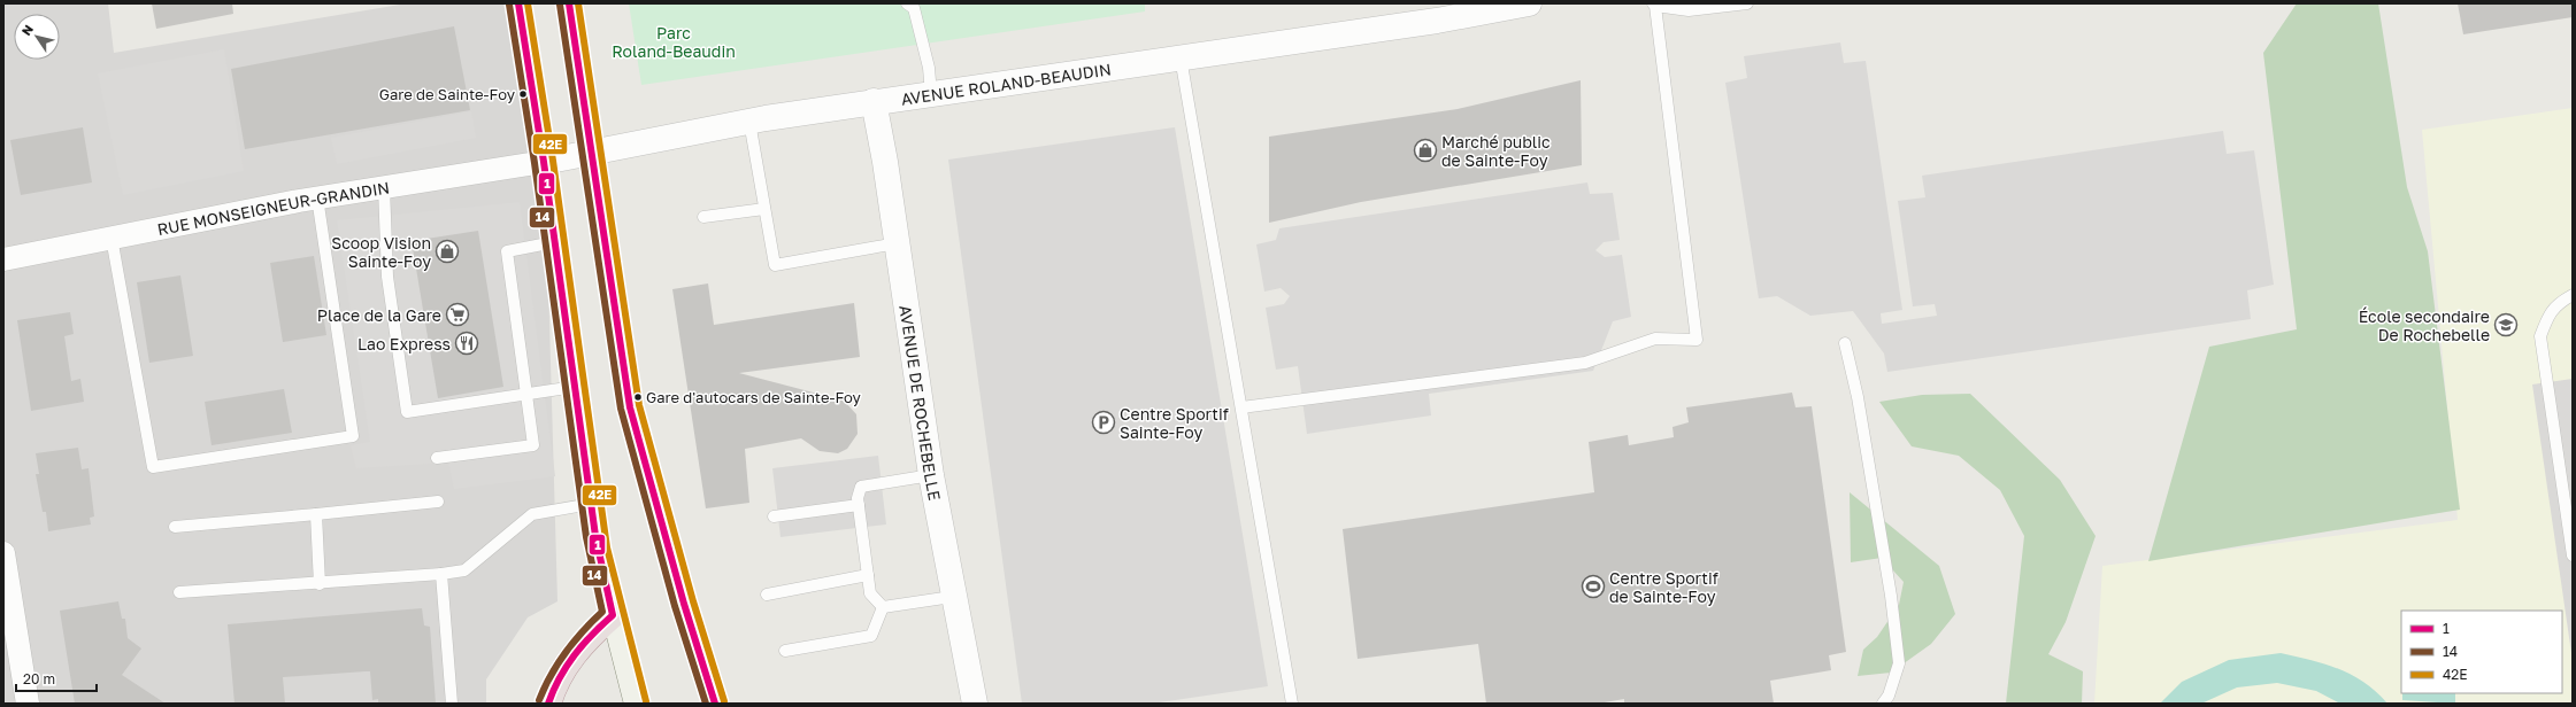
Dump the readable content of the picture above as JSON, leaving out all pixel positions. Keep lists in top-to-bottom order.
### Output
{
  "streets": {
    "street": ["AVENUE ROLAND-BEAUDIN", "RUE MONSEIGNEUR-GRANDIN", "AVENUE DE ROCHEBELLE"]
  },
  "crossings": [
    ["AVENUE ROLAND-BEAUDIN", "RUE MONSEIGNEUR-GRANDIN"],
    ["AVENUE ROLAND-BEAUDIN", "AVENUE DE ROCHEBELLE"]
  ],
  "parks": ["Parc Roland-Beaudin"],
  "places": {
    "other": ["Gare de Sainte-Foy", "Gare d'autocars de Sainte-Foy"],
    "shop": ["Marché public de Sainte-Foy", "Scoop Vision Sainte-Foy"],
    "supermarket": ["Place de la Gare"],
    "school or university": ["École secondaire De Rochebelle"],
    "restaurant": ["Lao Express"],
    "parking": ["Centre Sportif Sainte-Foy"],
    "sports": ["Centre Sportif de Sainte-Foy"]
  },
  "lines": ["transit line 1", "transit line 42E", "transit line 14"],
  "legend": ["1", "14", "42E"],
  "scale_bar": "20 m",
  "north": "top left"
}
